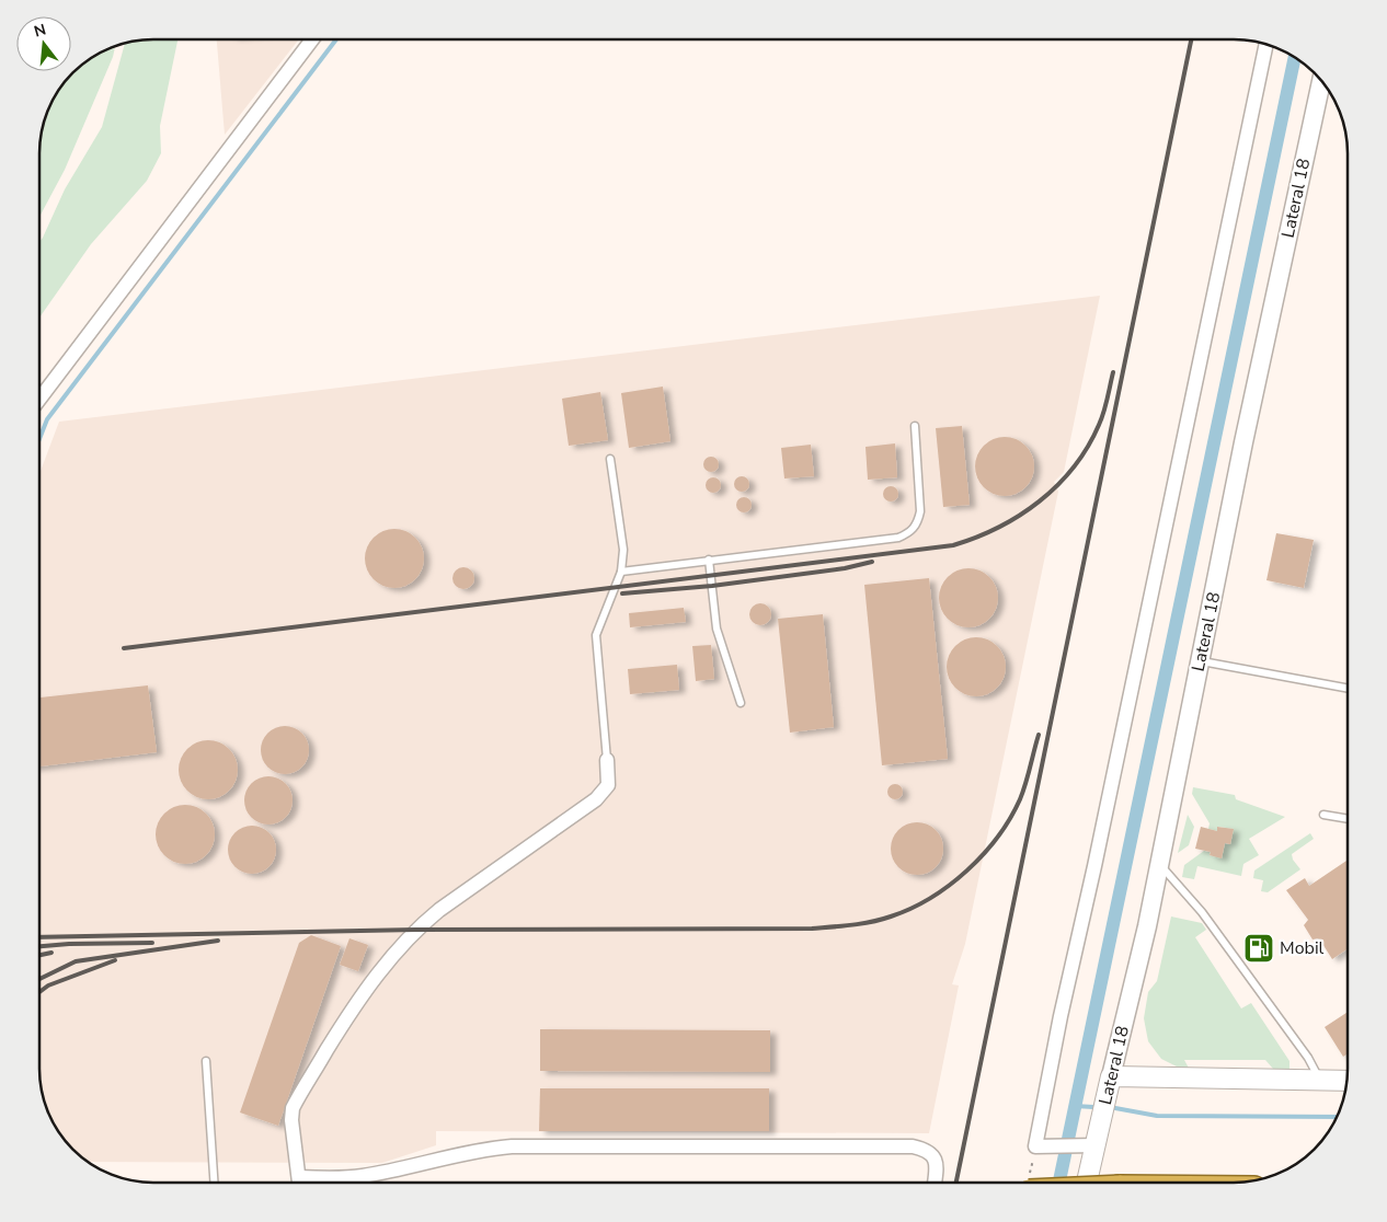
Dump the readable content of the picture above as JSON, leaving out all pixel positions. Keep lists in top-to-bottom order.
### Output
{
  "streets": {
    "main road": ["Lateral 18"]
  },
  "places": {
    "fuel station": ["Mobil"]
  },
  "north": "top"
}
